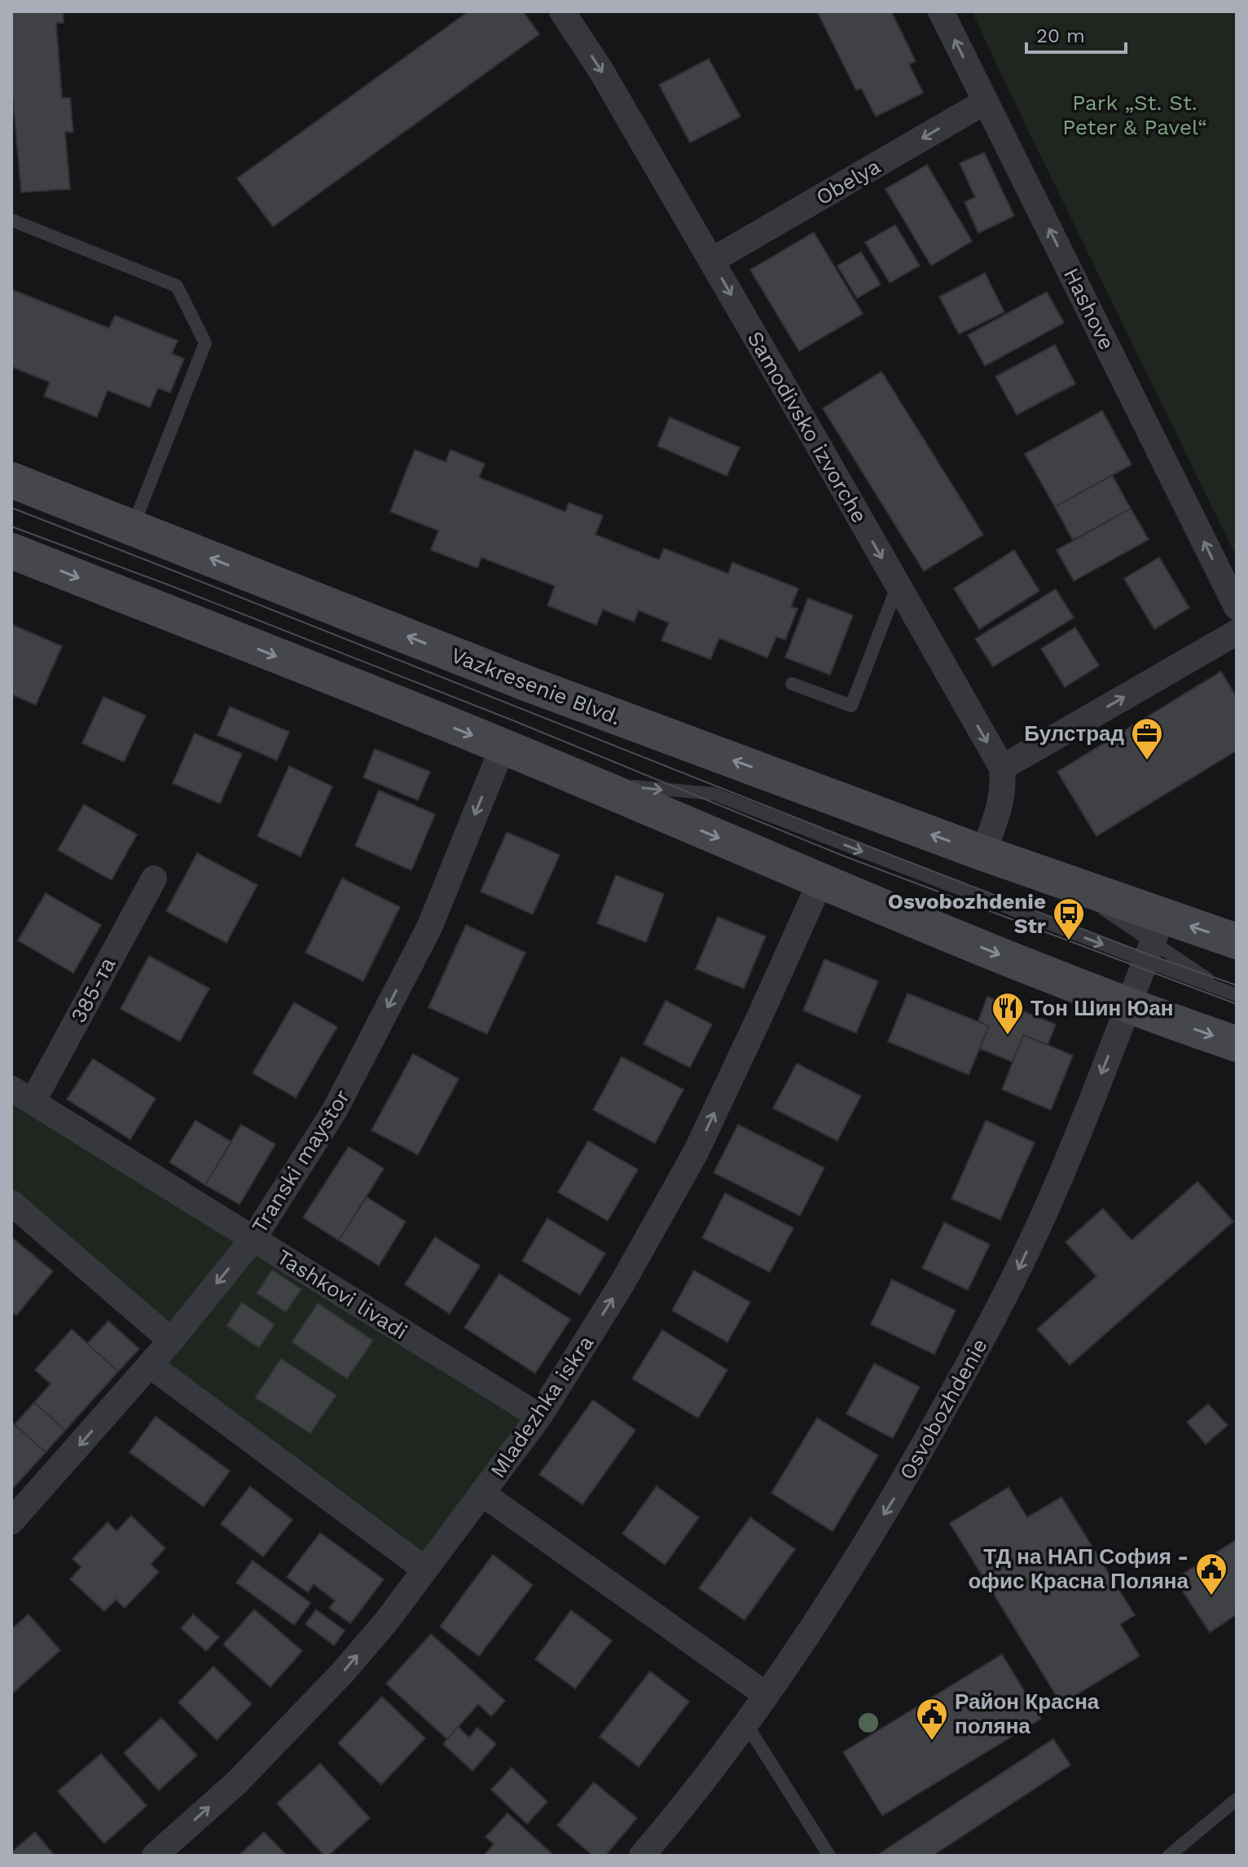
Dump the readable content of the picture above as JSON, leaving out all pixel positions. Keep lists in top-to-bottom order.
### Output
{
  "streets": {
    "main road": ["Vazkresenie Blvd."],
    "street": [
      "Obelya",
      "Hashove",
      "Samodivsko izvorche",
      "385-та",
      "Transki maystor",
      "Tashkovi livadi",
      "Mladezhka iskra",
      "Osvobozhdenie"
    ]
  },
  "crossings": [
    ["Obelya", "Hashove"],
    ["Obelya", "Samodivsko izvorche"],
    ["Vazkresenie Blvd.", "Transki maystor"],
    ["Vazkresenie Blvd.", "Mladezhka iskra"],
    ["Vazkresenie Blvd.", "Osvobozhdenie"],
    ["385-та", "Tashkovi livadi"],
    ["Transki maystor", "Tashkovi livadi"],
    ["Tashkovi livadi", "Mladezhka iskra"]
  ],
  "one_way": [
    "Obelya",
    "Hashove",
    "Samodivsko izvorche",
    "Transki maystor",
    "Mladezhka iskra",
    "Osvobozhdenie"
  ],
  "parks": ["Park „St. St. Peter & Pavel“"],
  "places": {
    "office": ["Булстрад"],
    "bus stop": ["Osvobozhdenie Str"],
    "restaurant": ["Тон Шин Юан"],
    "public building": ["ТД на НАП София - офис Красна Поляна", "Район Красна поляна"]
  },
  "scale_bar": "20 m"
}
